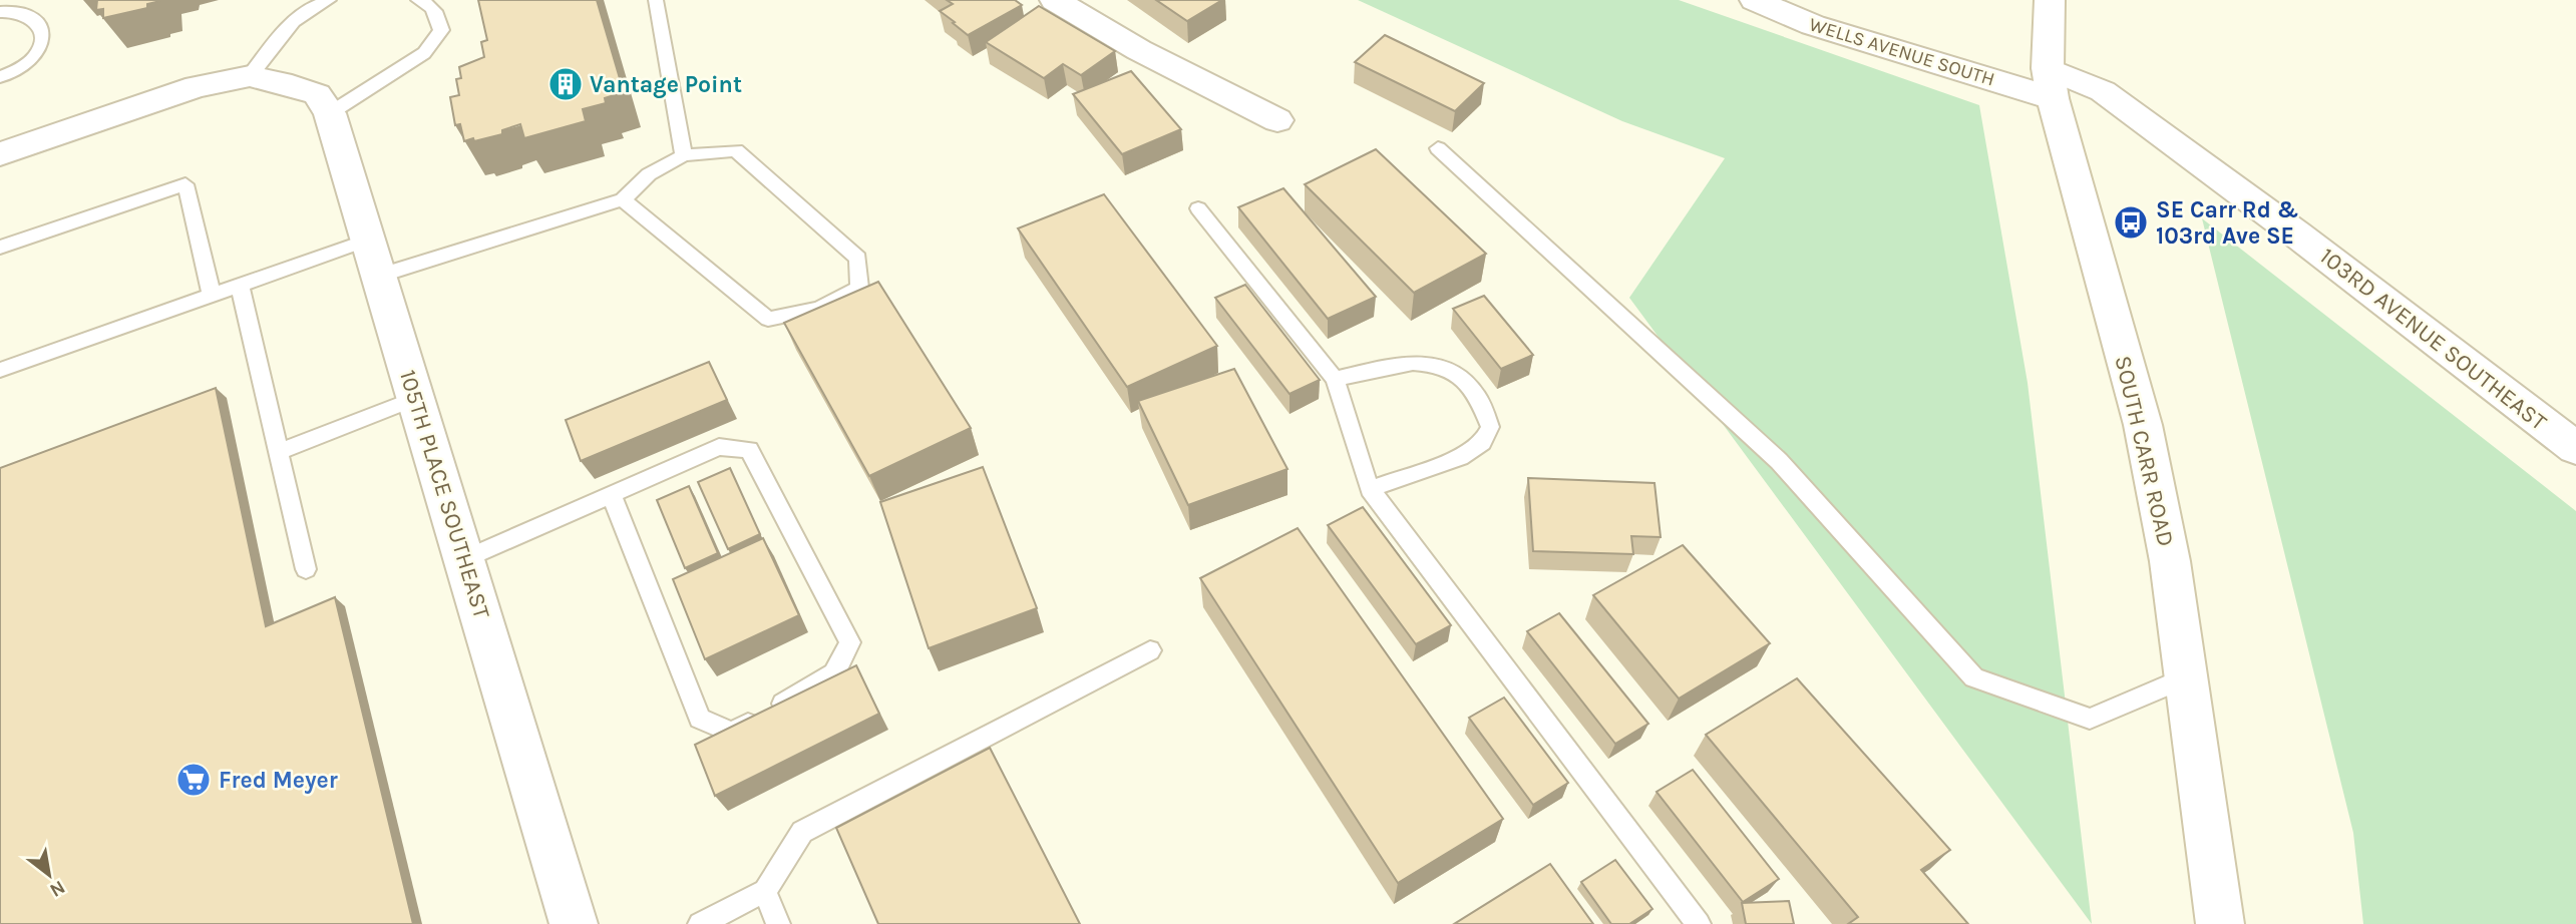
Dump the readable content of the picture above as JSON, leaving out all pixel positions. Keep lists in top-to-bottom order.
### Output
{
  "streets": {
    "street": [
      "WELLS AVENUE SOUTH",
      "103RD AVENUE SOUTHEAST",
      "SOUTH CARR ROAD",
      "105TH PLACE SOUTHEAST"
    ]
  },
  "crossings": [
    ["WELLS AVENUE SOUTH", "103RD AVENUE SOUTHEAST"],
    ["WELLS AVENUE SOUTH", "SOUTH CARR ROAD"],
    ["103RD AVENUE SOUTHEAST", "SOUTH CARR ROAD"]
  ],
  "places": {
    "building": ["Vantage Point"],
    "bus stop": ["SE Carr Rd & 103rd Ave SE"],
    "supermarket": ["Fred Meyer"]
  },
  "north": "bottom right"
}
